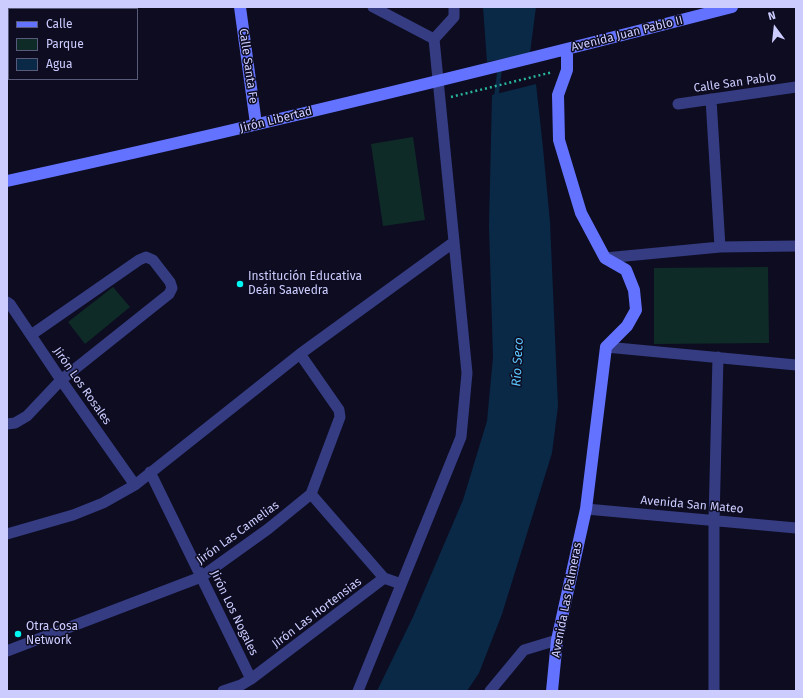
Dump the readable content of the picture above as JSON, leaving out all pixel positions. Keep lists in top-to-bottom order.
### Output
{
  "streets": {
    "street": [
      "Avenida Juan Pablo II",
      "Calle Santa Fe",
      "Calle San Pablo",
      "Jirón Libertad",
      "Jirón Los Rosales",
      "Avenida San Mateo",
      "Jirón Las Camelias",
      "Avenida Las Palmeras",
      "Jirón Los Nogales",
      "Jirón Las Hortensias"
    ]
  },
  "crossings": [
    ["Avenida Juan Pablo II", "Jirón Libertad"],
    ["Calle Santa Fe", "Jirón Libertad"],
    ["Avenida San Mateo", "Avenida Las Palmeras"],
    ["Jirón Las Camelias", "Jirón Los Nogales"],
    ["Jirón Los Nogales", "Jirón Las Hortensias"]
  ],
  "water": ["Río Seco"],
  "places": ["Institución Educativa Deán Saavedra", "Otra Cosa Network"],
  "legend": ["Calle", "Parque", "Agua"],
  "north": "top"
}
